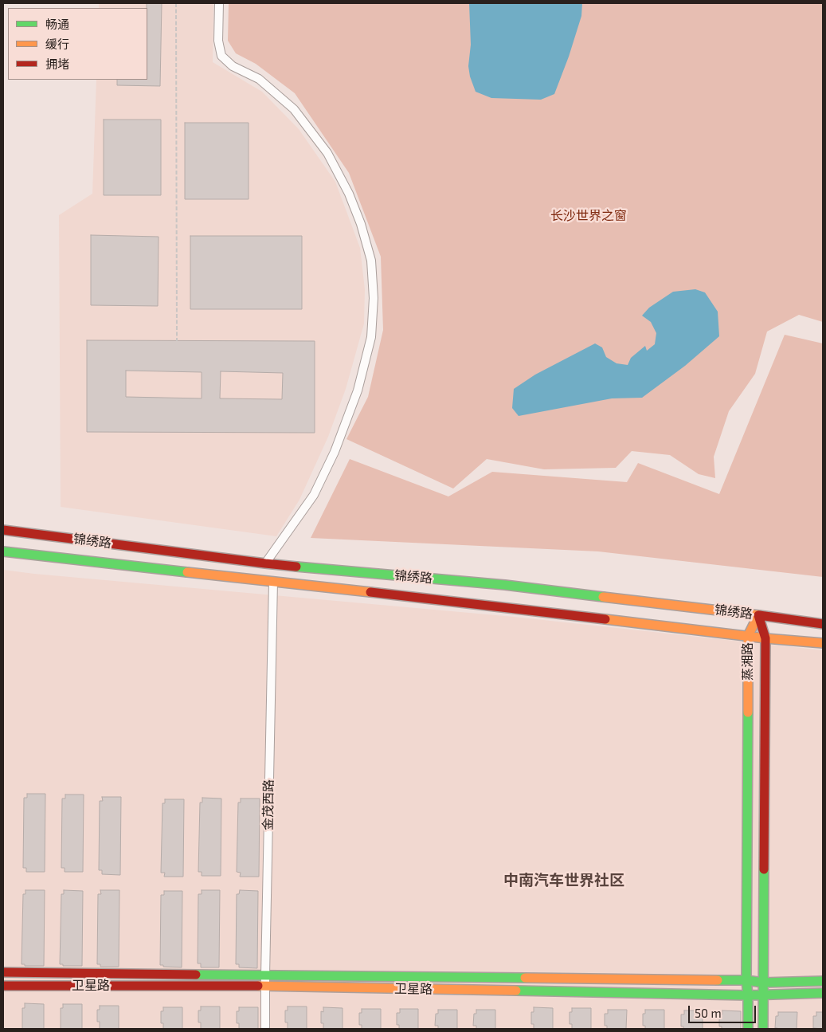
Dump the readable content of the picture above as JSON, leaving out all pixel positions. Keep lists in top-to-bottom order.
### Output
{
  "streets": {
    "street": [
      "锦绣路",
      "蒸湘路",
      "金茂西路",
      "卫星路"
    ]
  },
  "crossings": [
    ["锦绣路", "蒸湘路"],
    ["锦绣路", "金茂西路"],
    ["蒸湘路", "卫星路"],
    ["金茂西路", "卫星路"]
  ],
  "districts": ["中南汽车世界社区"],
  "parks": ["长沙世界之窗"],
  "legend": ["畅通", "缓行", "拥堵"],
  "scale_bar": "50 m"
}
